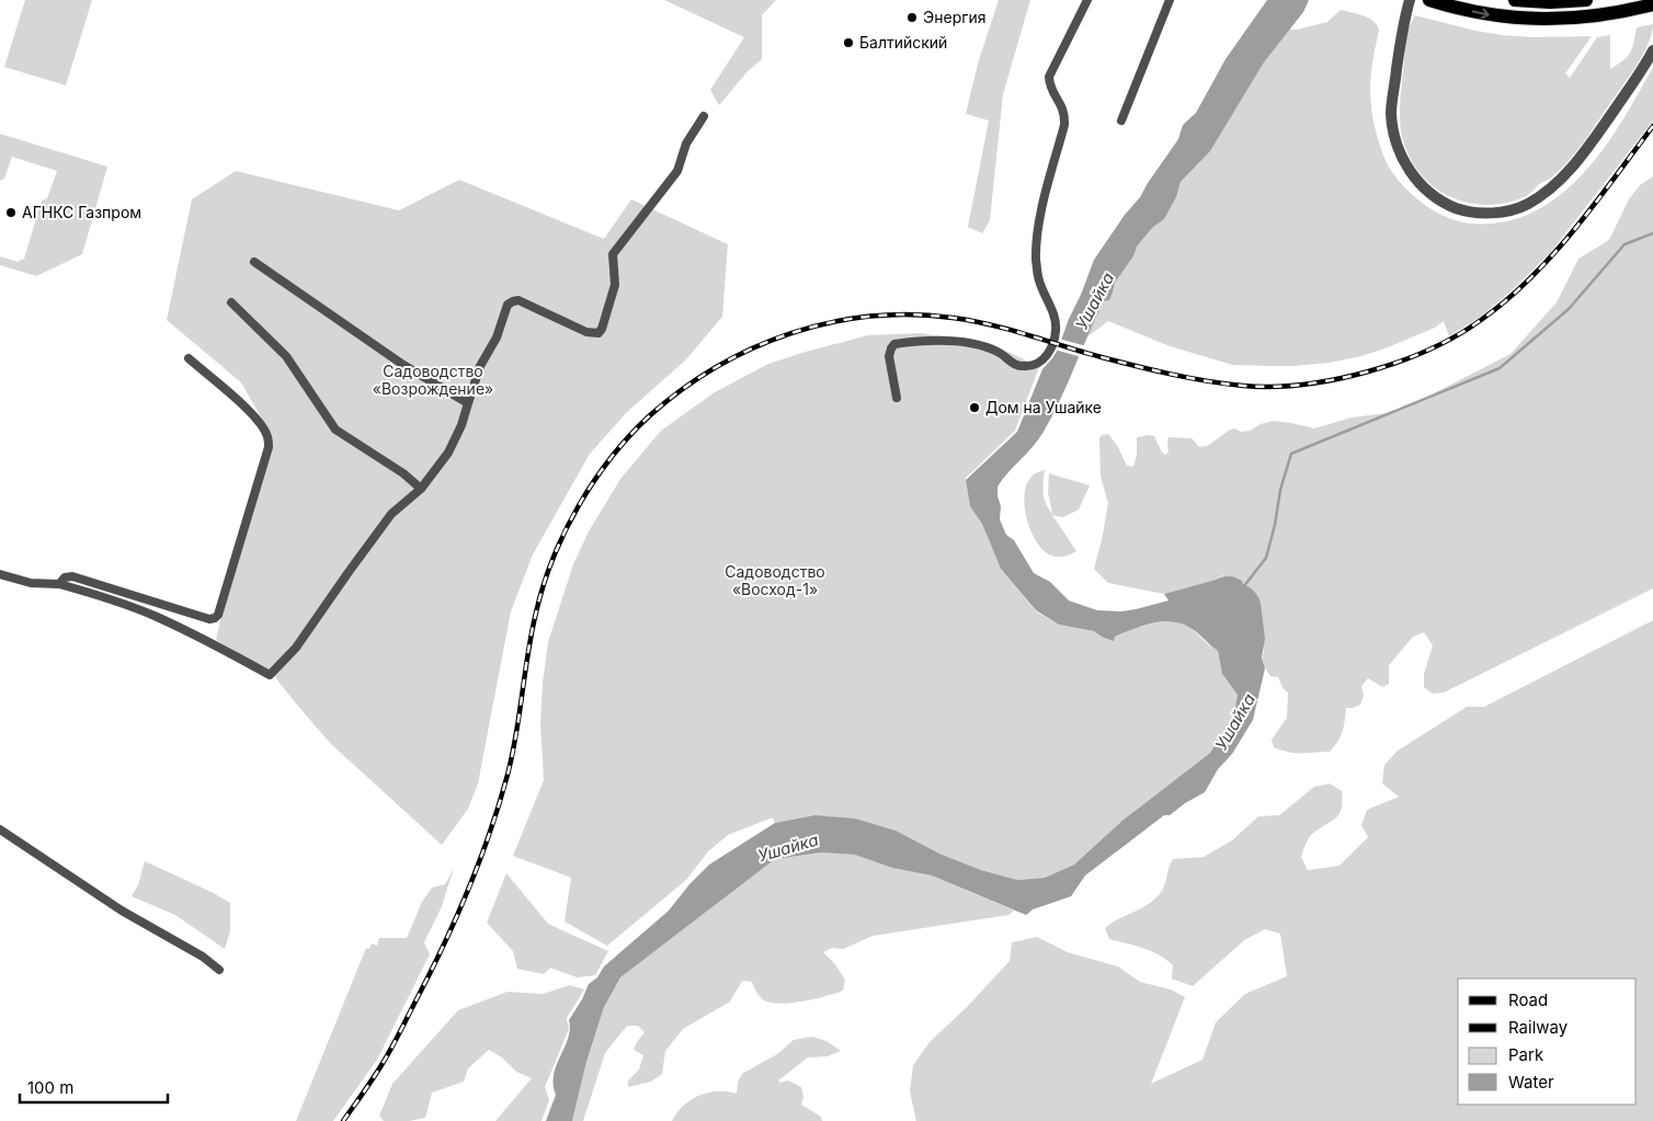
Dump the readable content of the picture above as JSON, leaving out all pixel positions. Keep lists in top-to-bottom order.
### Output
{
  "water": ["Ушайка"],
  "parks": ["Садоводство «Возрождение»", "Садоводство «Восход-1»"],
  "places": [
    "Энергия",
    "Балтийский",
    "АГНКС Газпром",
    "Дом на Ушайке"
  ],
  "legend": [
    "Road",
    "Railway",
    "Park",
    "Water"
  ],
  "scale_bar": "100 m"
}
